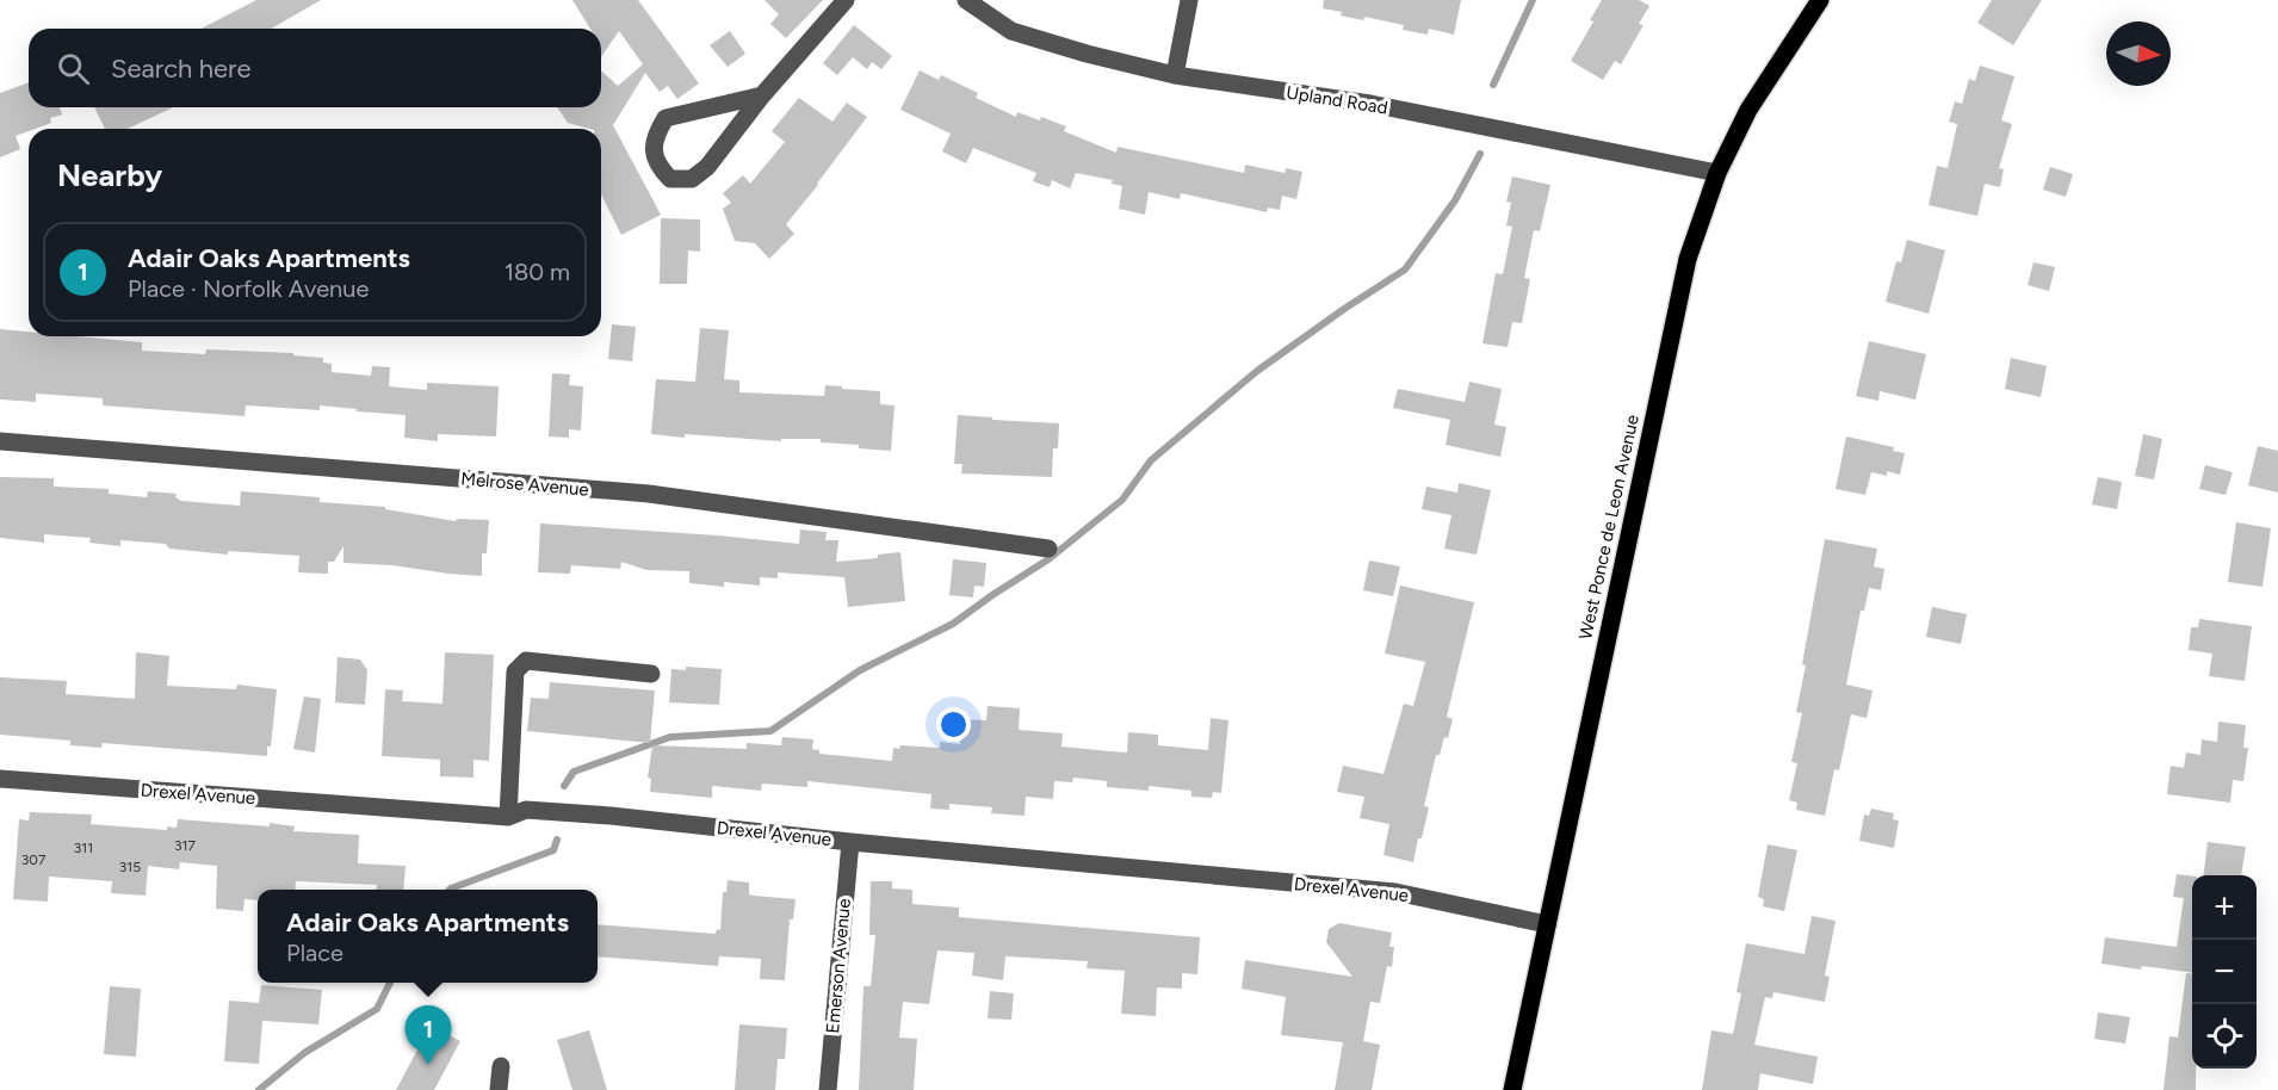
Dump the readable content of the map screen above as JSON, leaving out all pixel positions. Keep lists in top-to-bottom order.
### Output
{
  "streets": {
    "main road": ["West Ponce de Leon Avenue"],
    "street": [
      "Upland Road",
      "Melrose Avenue",
      "Drexel Avenue",
      "Emerson Avenue"
    ]
  },
  "crossings": [
    ["Upland Road", "West Ponce de Leon Avenue"],
    ["West Ponce de Leon Avenue", "Drexel Avenue"],
    ["Drexel Avenue", "Emerson Avenue"]
  ],
  "house_numbers": [
    "317",
    "311",
    "307",
    "315"
  ],
  "north": "right",
  "page": {
    "search": "Search here",
    "heading": "Nearby",
    "list": [
      {
        "mark": "1",
        "name": "Adair Oaks Apartments",
        "note": "Place · Norfolk Avenue",
        "value": "180 m"
      }
    ],
    "map_buttons": ["+", "−"],
    "popup": ["Adair Oaks Apartments", "Place"],
    "pins": "1"
  }
}
